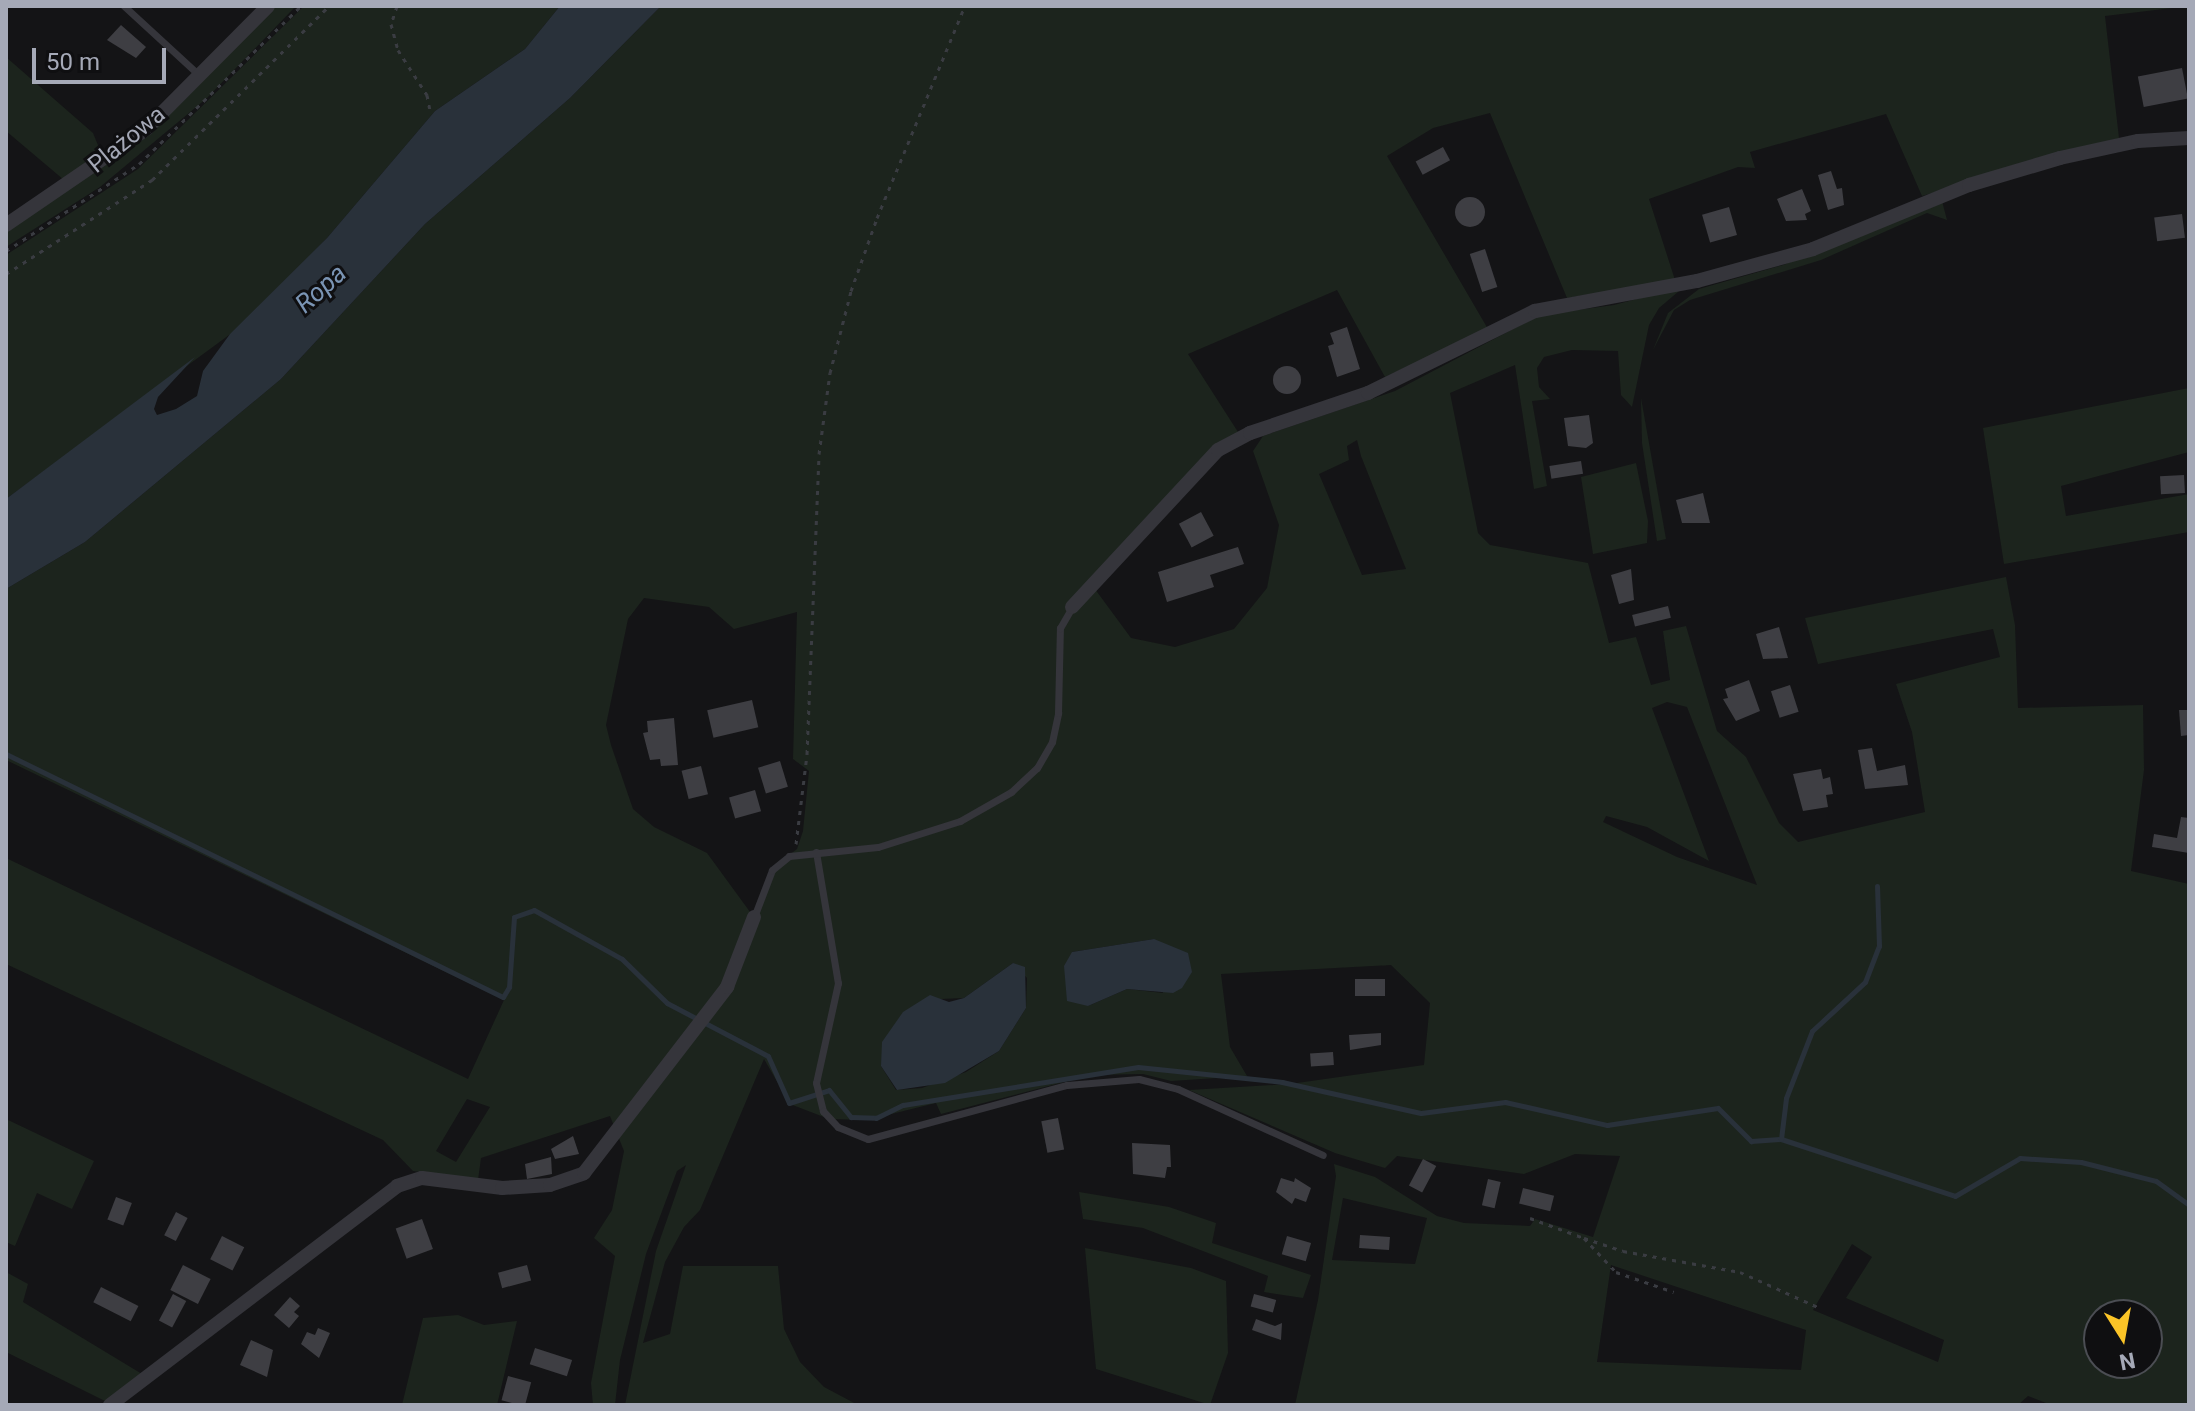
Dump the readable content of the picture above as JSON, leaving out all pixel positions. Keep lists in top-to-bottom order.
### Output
{
  "streets": {
    "street": ["Plażowa"]
  },
  "water": ["Ropa"],
  "scale_bar": "50 m",
  "north": "bottom"
}
